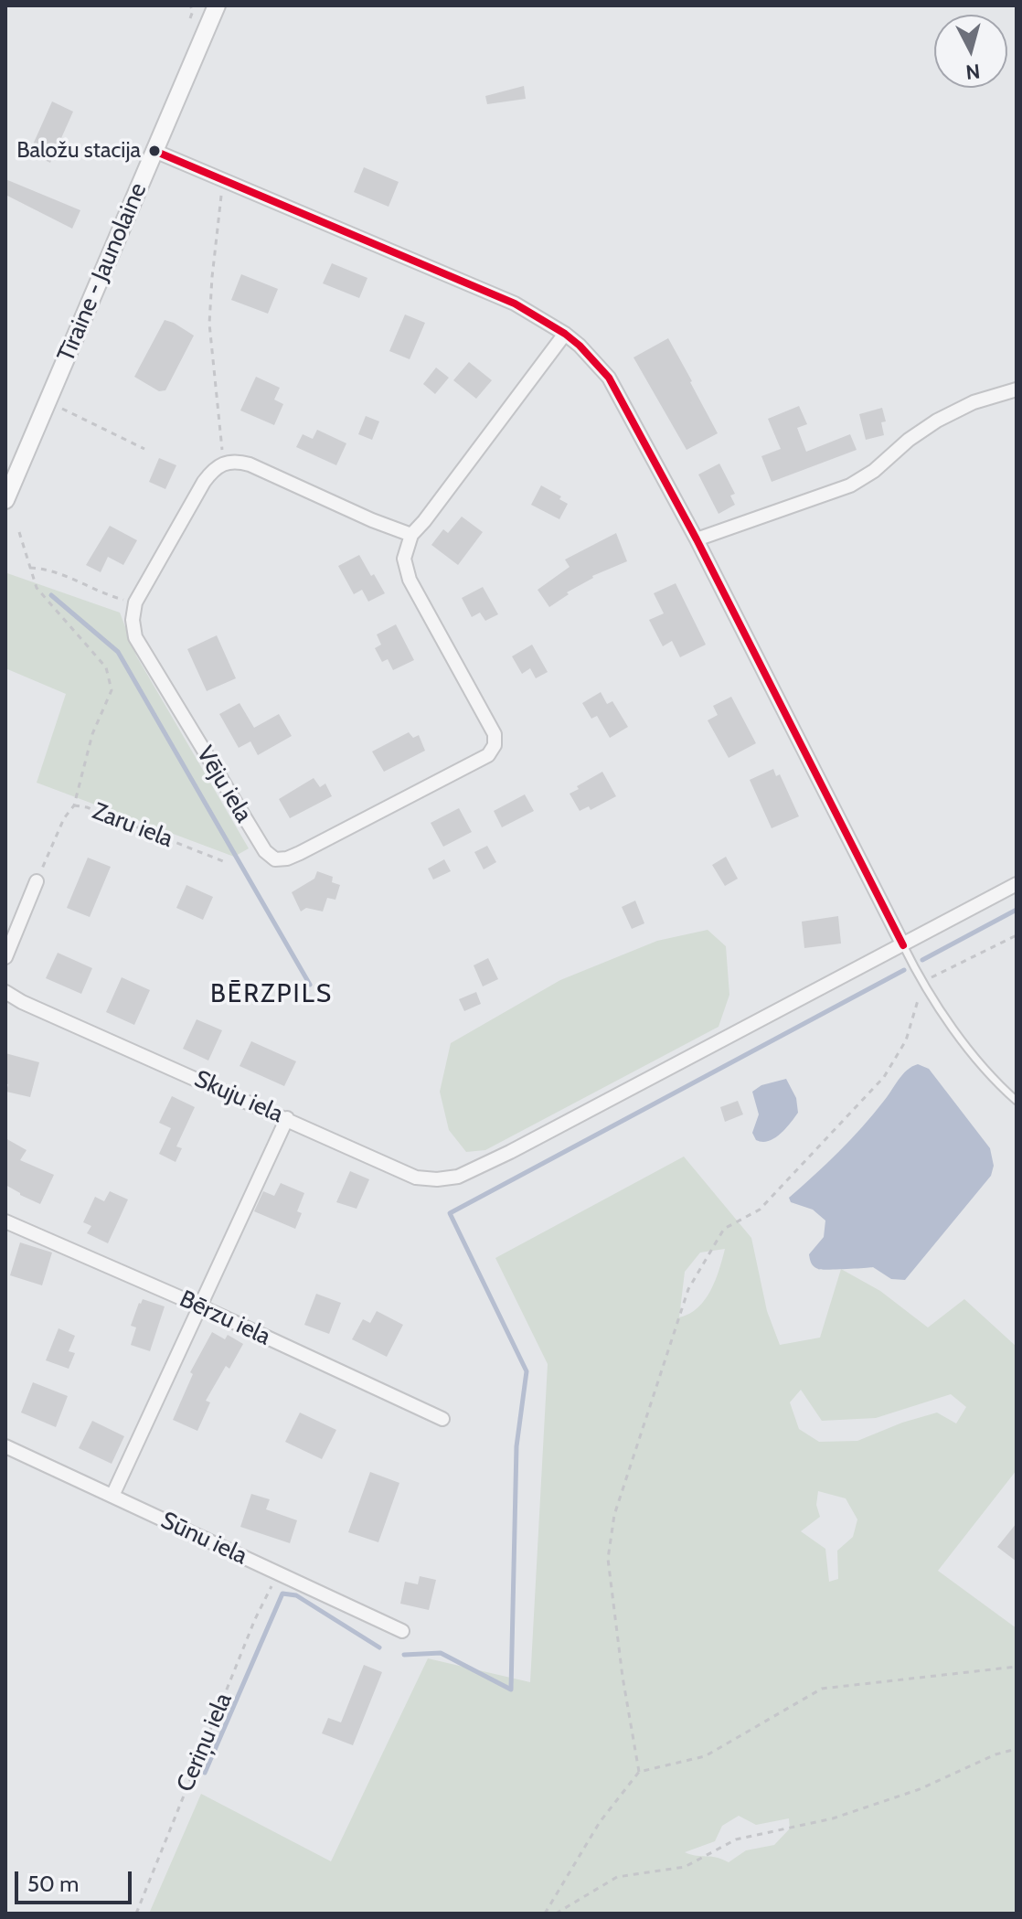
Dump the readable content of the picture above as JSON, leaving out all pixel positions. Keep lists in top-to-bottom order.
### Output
{
  "streets": {
    "main road": ["Tīraine - Jaunolaine"],
    "street": [
      "Vēju iela",
      "Skuju iela",
      "Bērzu iela",
      "Sūnu iela"
    ],
    "path": ["Zaru iela", "Ceriņu iela"]
  },
  "crossings": [
    ["Sūnu iela", "Ceriņu iela"]
  ],
  "districts": ["BĒRZPILS"],
  "places": ["Baložu stacija"],
  "scale_bar": "50 m",
  "north": "bottom"
}
